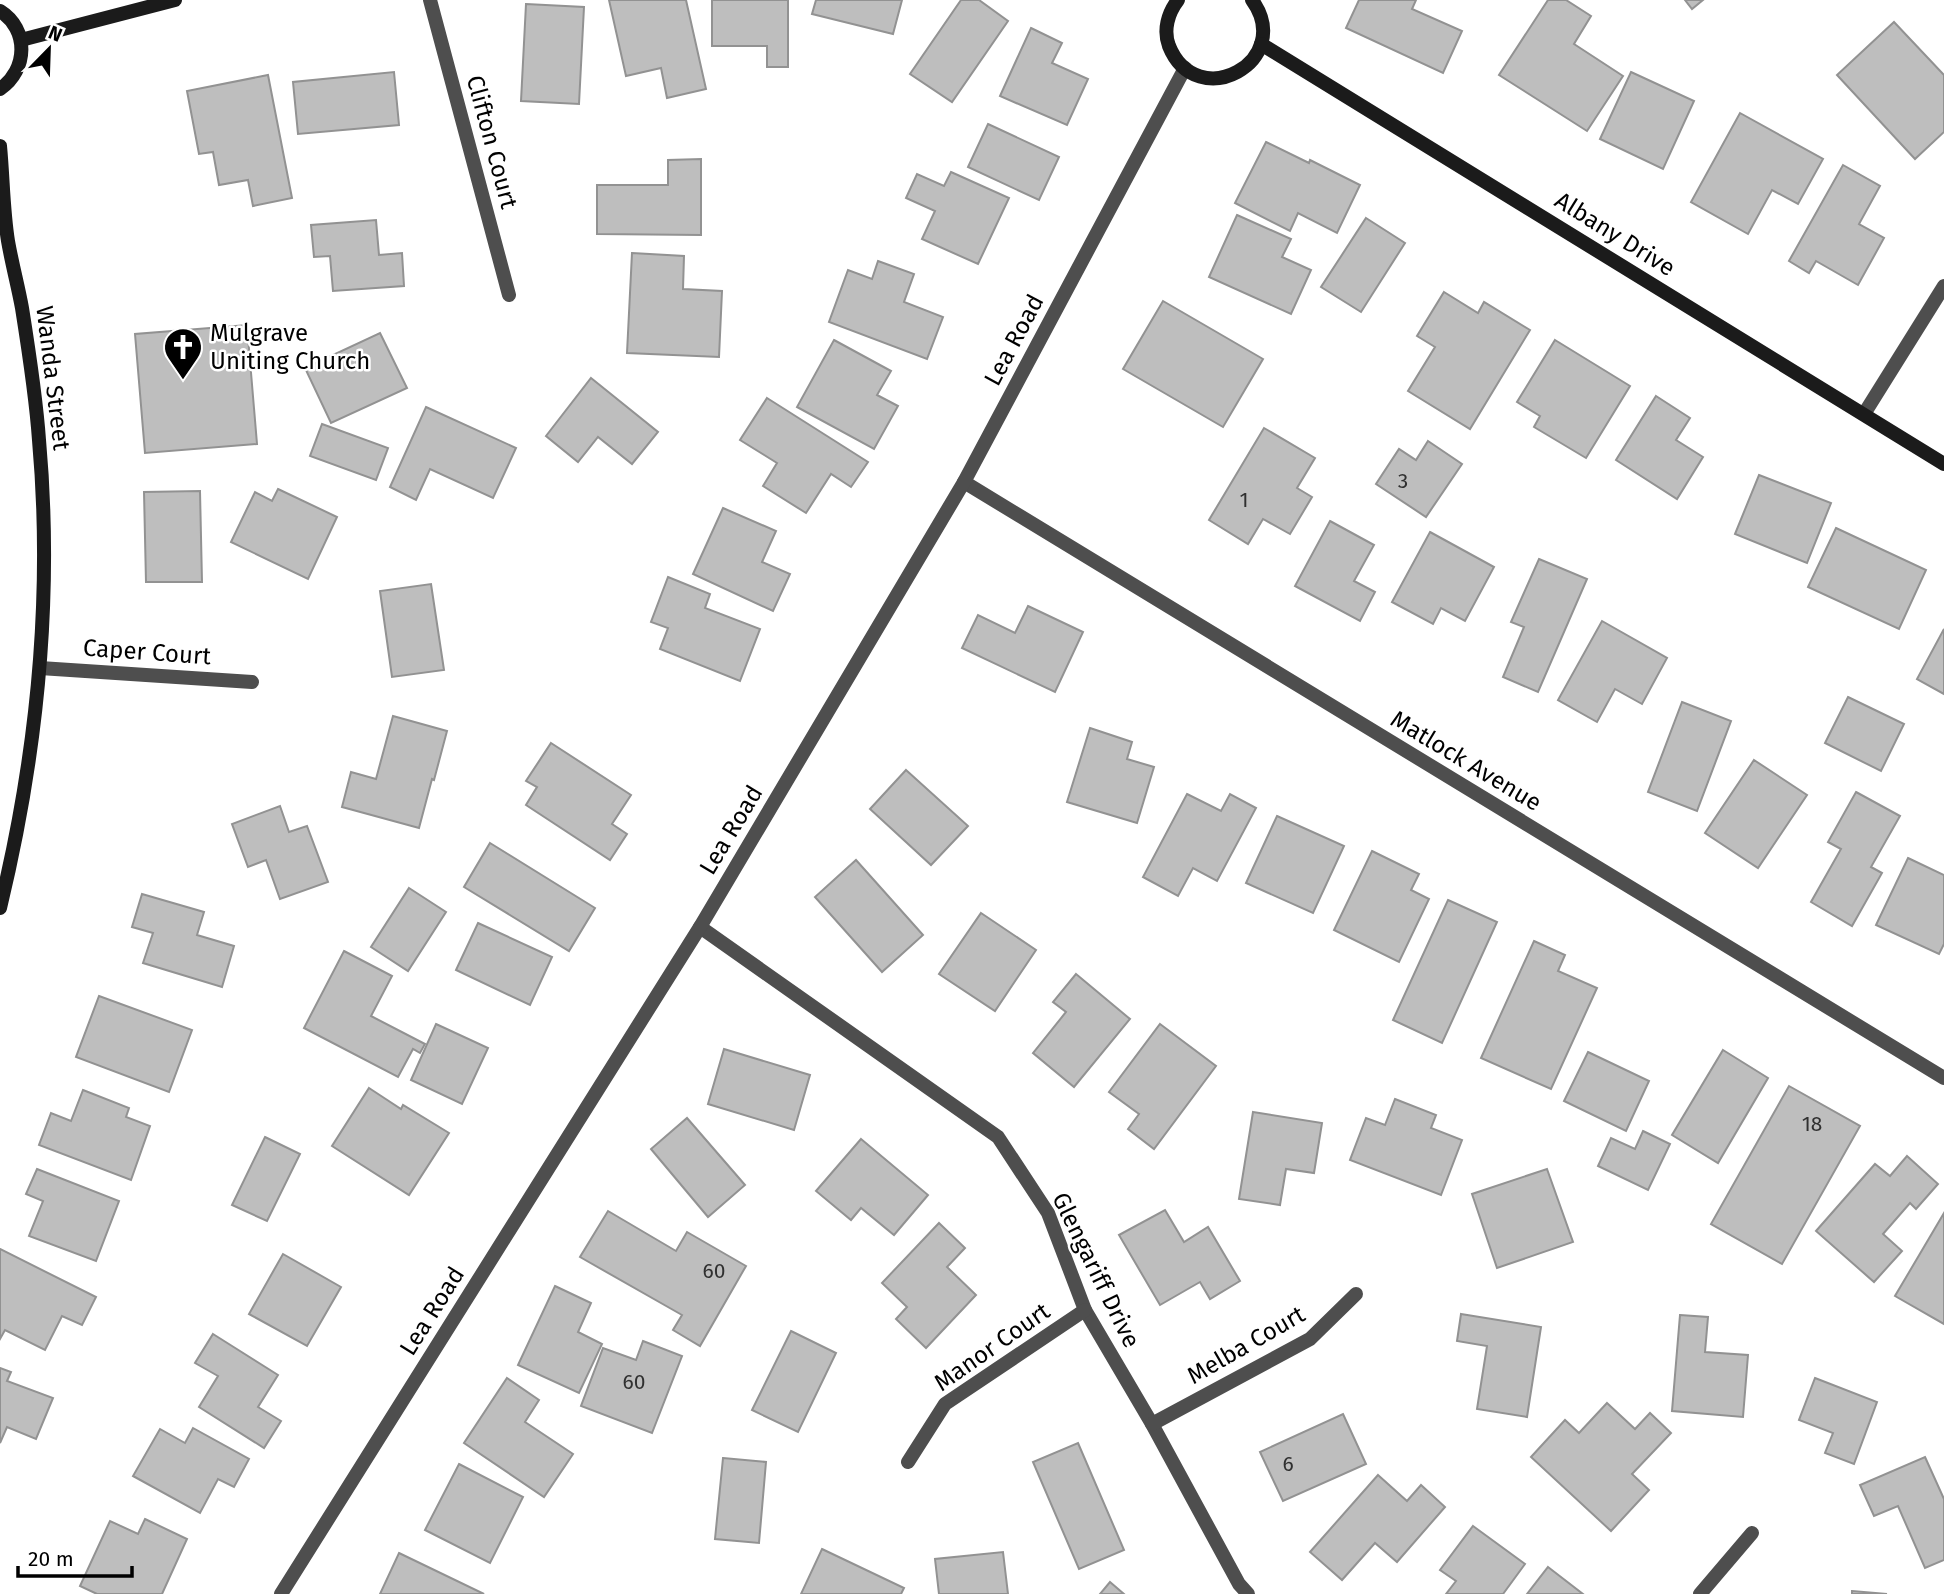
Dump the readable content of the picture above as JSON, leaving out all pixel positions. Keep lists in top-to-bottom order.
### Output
{
  "streets": {
    "street": [
      "Clifton Court",
      "Albany Drive",
      "Lea Road",
      "Wanda Street",
      "Caper Court",
      "Matlock Avenue",
      "Glengariff Drive",
      "Melba Court",
      "Manor Court"
    ]
  },
  "crossings": [
    ["Lea Road", "Matlock Avenue"],
    ["Lea Road", "Glengariff Drive"],
    ["Wanda Street", "Caper Court"],
    ["Glengariff Drive", "Melba Court"],
    ["Glengariff Drive", "Manor Court"]
  ],
  "places": {
    "church": ["Mulgrave Uniting Church"]
  },
  "house_numbers": [
    "3",
    "1",
    "18",
    "60",
    "60",
    "6"
  ],
  "scale_bar": "20 m",
  "north": "top right"
}
